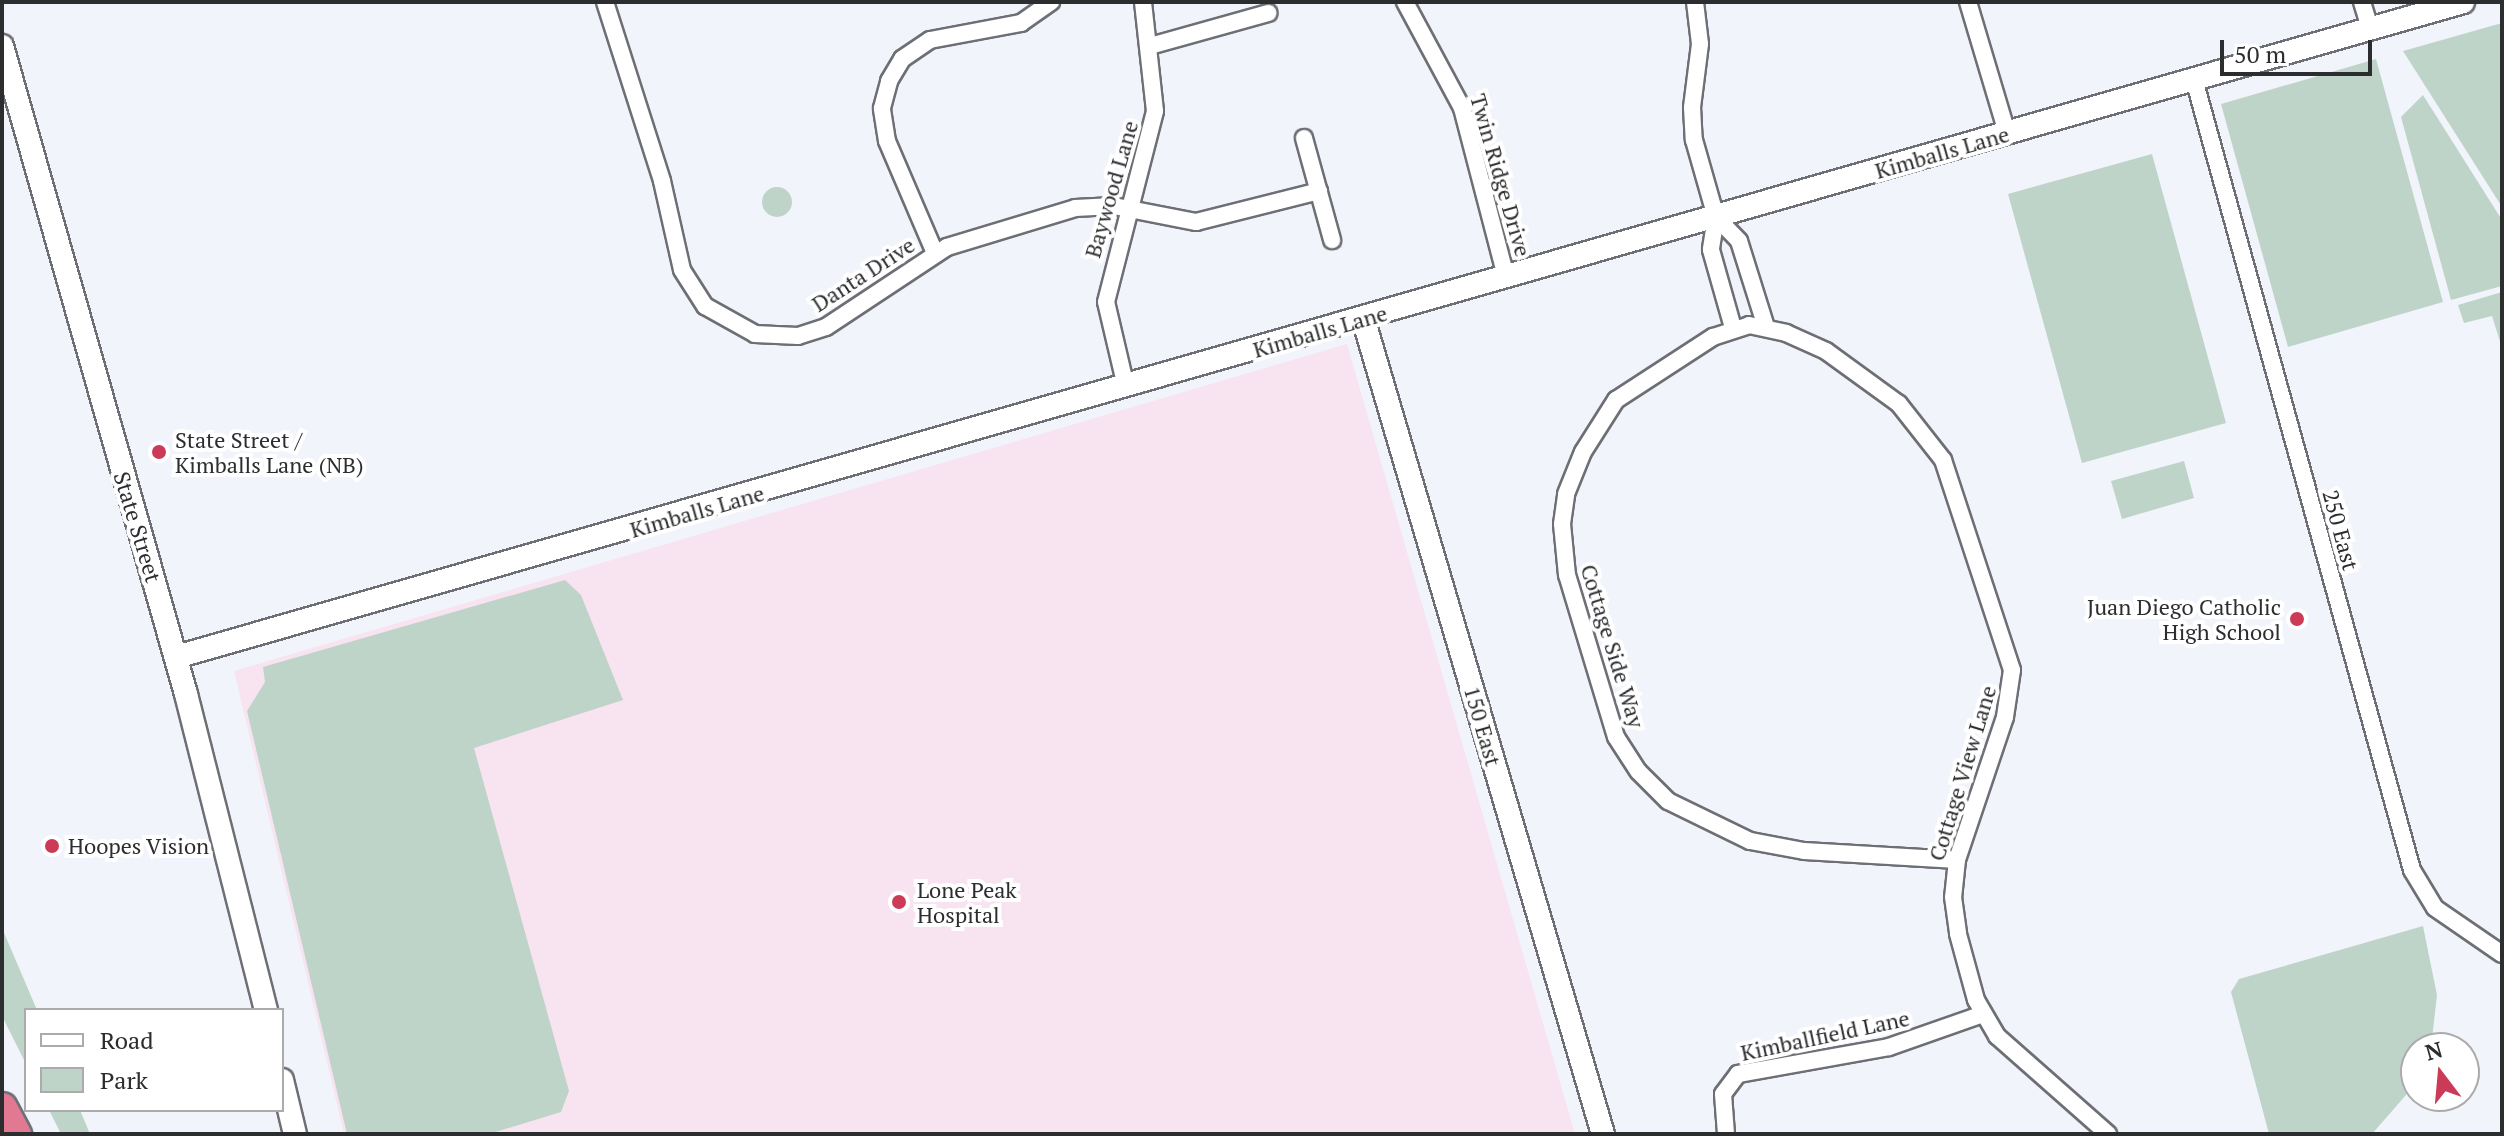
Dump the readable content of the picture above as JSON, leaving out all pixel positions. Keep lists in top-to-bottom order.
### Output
{
  "streets": {
    "street": [
      "Kimballs Lane",
      "Twin Ridge Drive",
      "Baywood Lane",
      "Danta Drive",
      "State Street",
      "250 East",
      "Cottage Side Way",
      "150 East",
      "Cottage View Lane",
      "Kimballfield Lane"
    ]
  },
  "crossings": [
    ["Kimballs Lane", "Twin Ridge Drive"],
    ["Kimballs Lane", "Baywood Lane"],
    ["Kimballs Lane", "State Street"],
    ["Kimballs Lane", "250 East"],
    ["Kimballs Lane", "150 East"],
    ["Baywood Lane", "Danta Drive"],
    ["Cottage Side Way", "Cottage View Lane"],
    ["Cottage View Lane", "Kimballfield Lane"]
  ],
  "places": [
    "State Street / Kimballs Lane (NB)",
    "Juan Diego Catholic High School",
    "Hoopes Vision",
    "Lone Peak Hospital"
  ],
  "legend": ["Road", "Park"],
  "scale_bar": "50 m",
  "north": "top"
}
